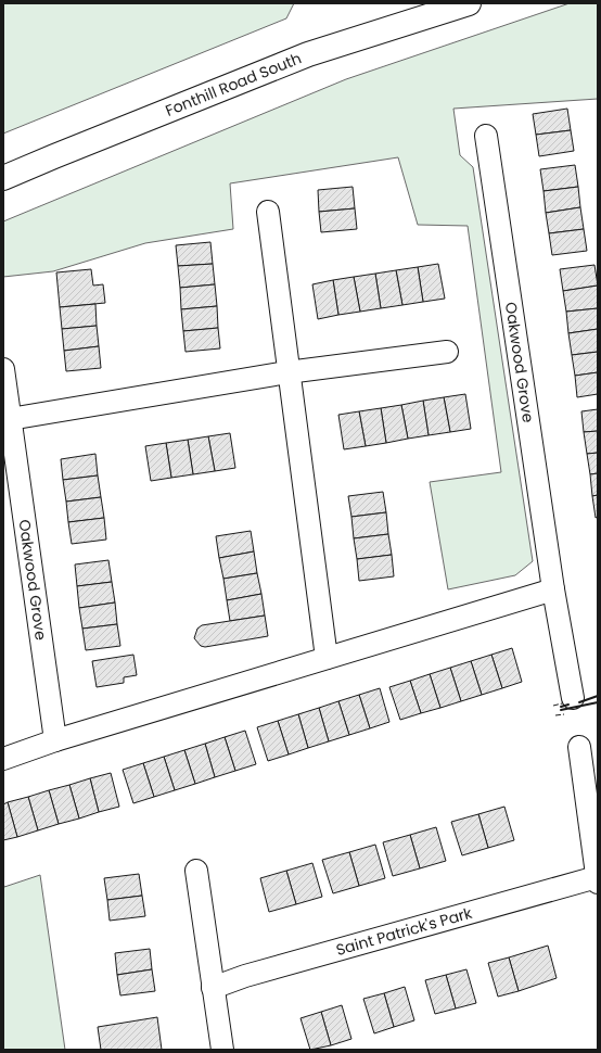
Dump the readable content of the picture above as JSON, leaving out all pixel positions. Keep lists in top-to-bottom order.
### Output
{
  "streets": {
    "main road": ["Fonthill Road South"],
    "street": ["Oakwood Grove", "Saint Patrick's Park"]
  }
}
